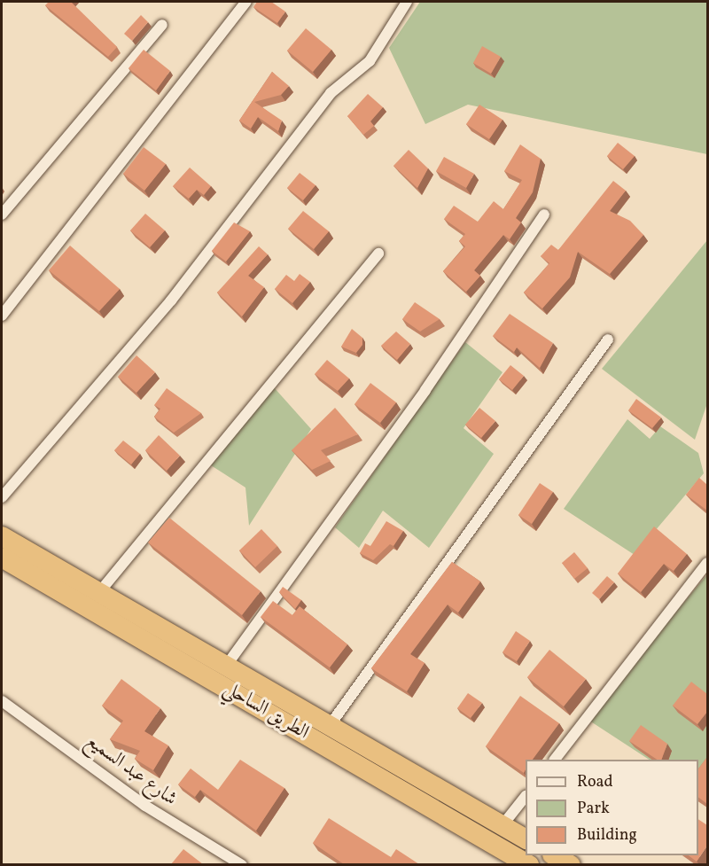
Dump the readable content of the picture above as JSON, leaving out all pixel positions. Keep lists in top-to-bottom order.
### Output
{
  "streets": {
    "highway": ["الطريق الساحلي"],
    "street": ["شارع عبد السميع"]
  },
  "legend": ["Road", "Park", "Building"]
}
